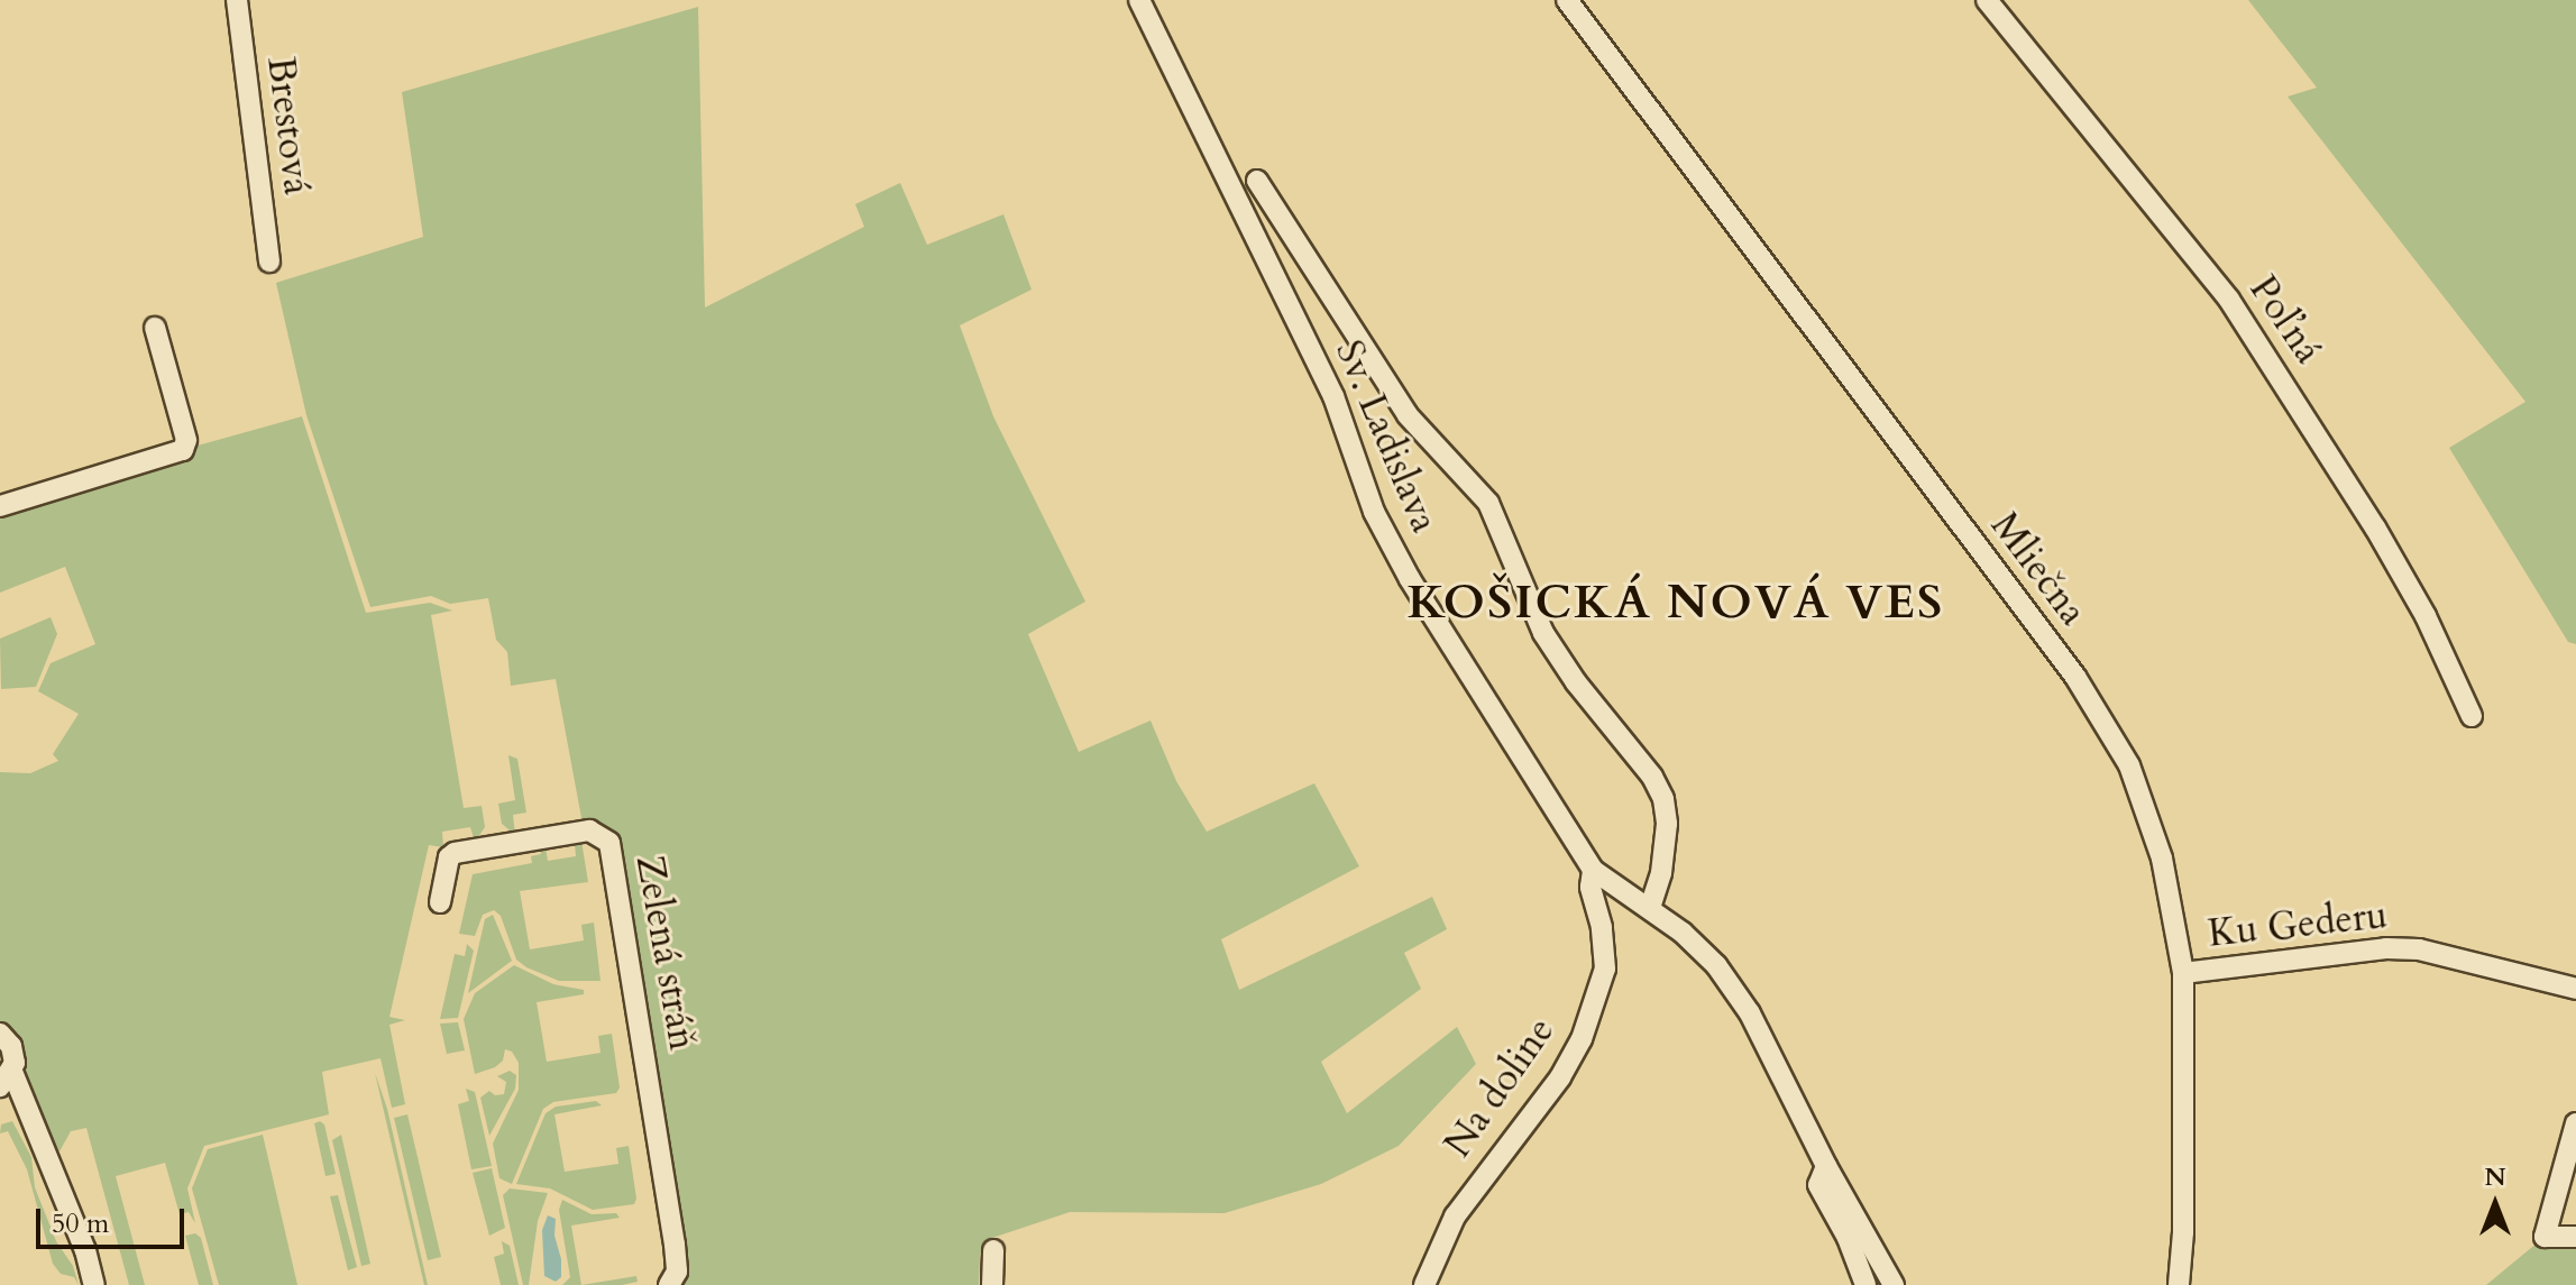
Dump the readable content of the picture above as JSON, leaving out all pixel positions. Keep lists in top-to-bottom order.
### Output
{
  "streets": {
    "street": [
      "Brestová",
      "Poľná",
      "Sv. Ladislava",
      "Mliečna",
      "Ku Gederu",
      "Zelená stráň",
      "Na doline"
    ]
  },
  "crossings": [
    ["Sv. Ladislava", "Na doline"],
    ["Mliečna", "Ku Gederu"]
  ],
  "districts": ["KOŠICKÁ NOVÁ VES"],
  "scale_bar": "50 m",
  "north": "top"
}
